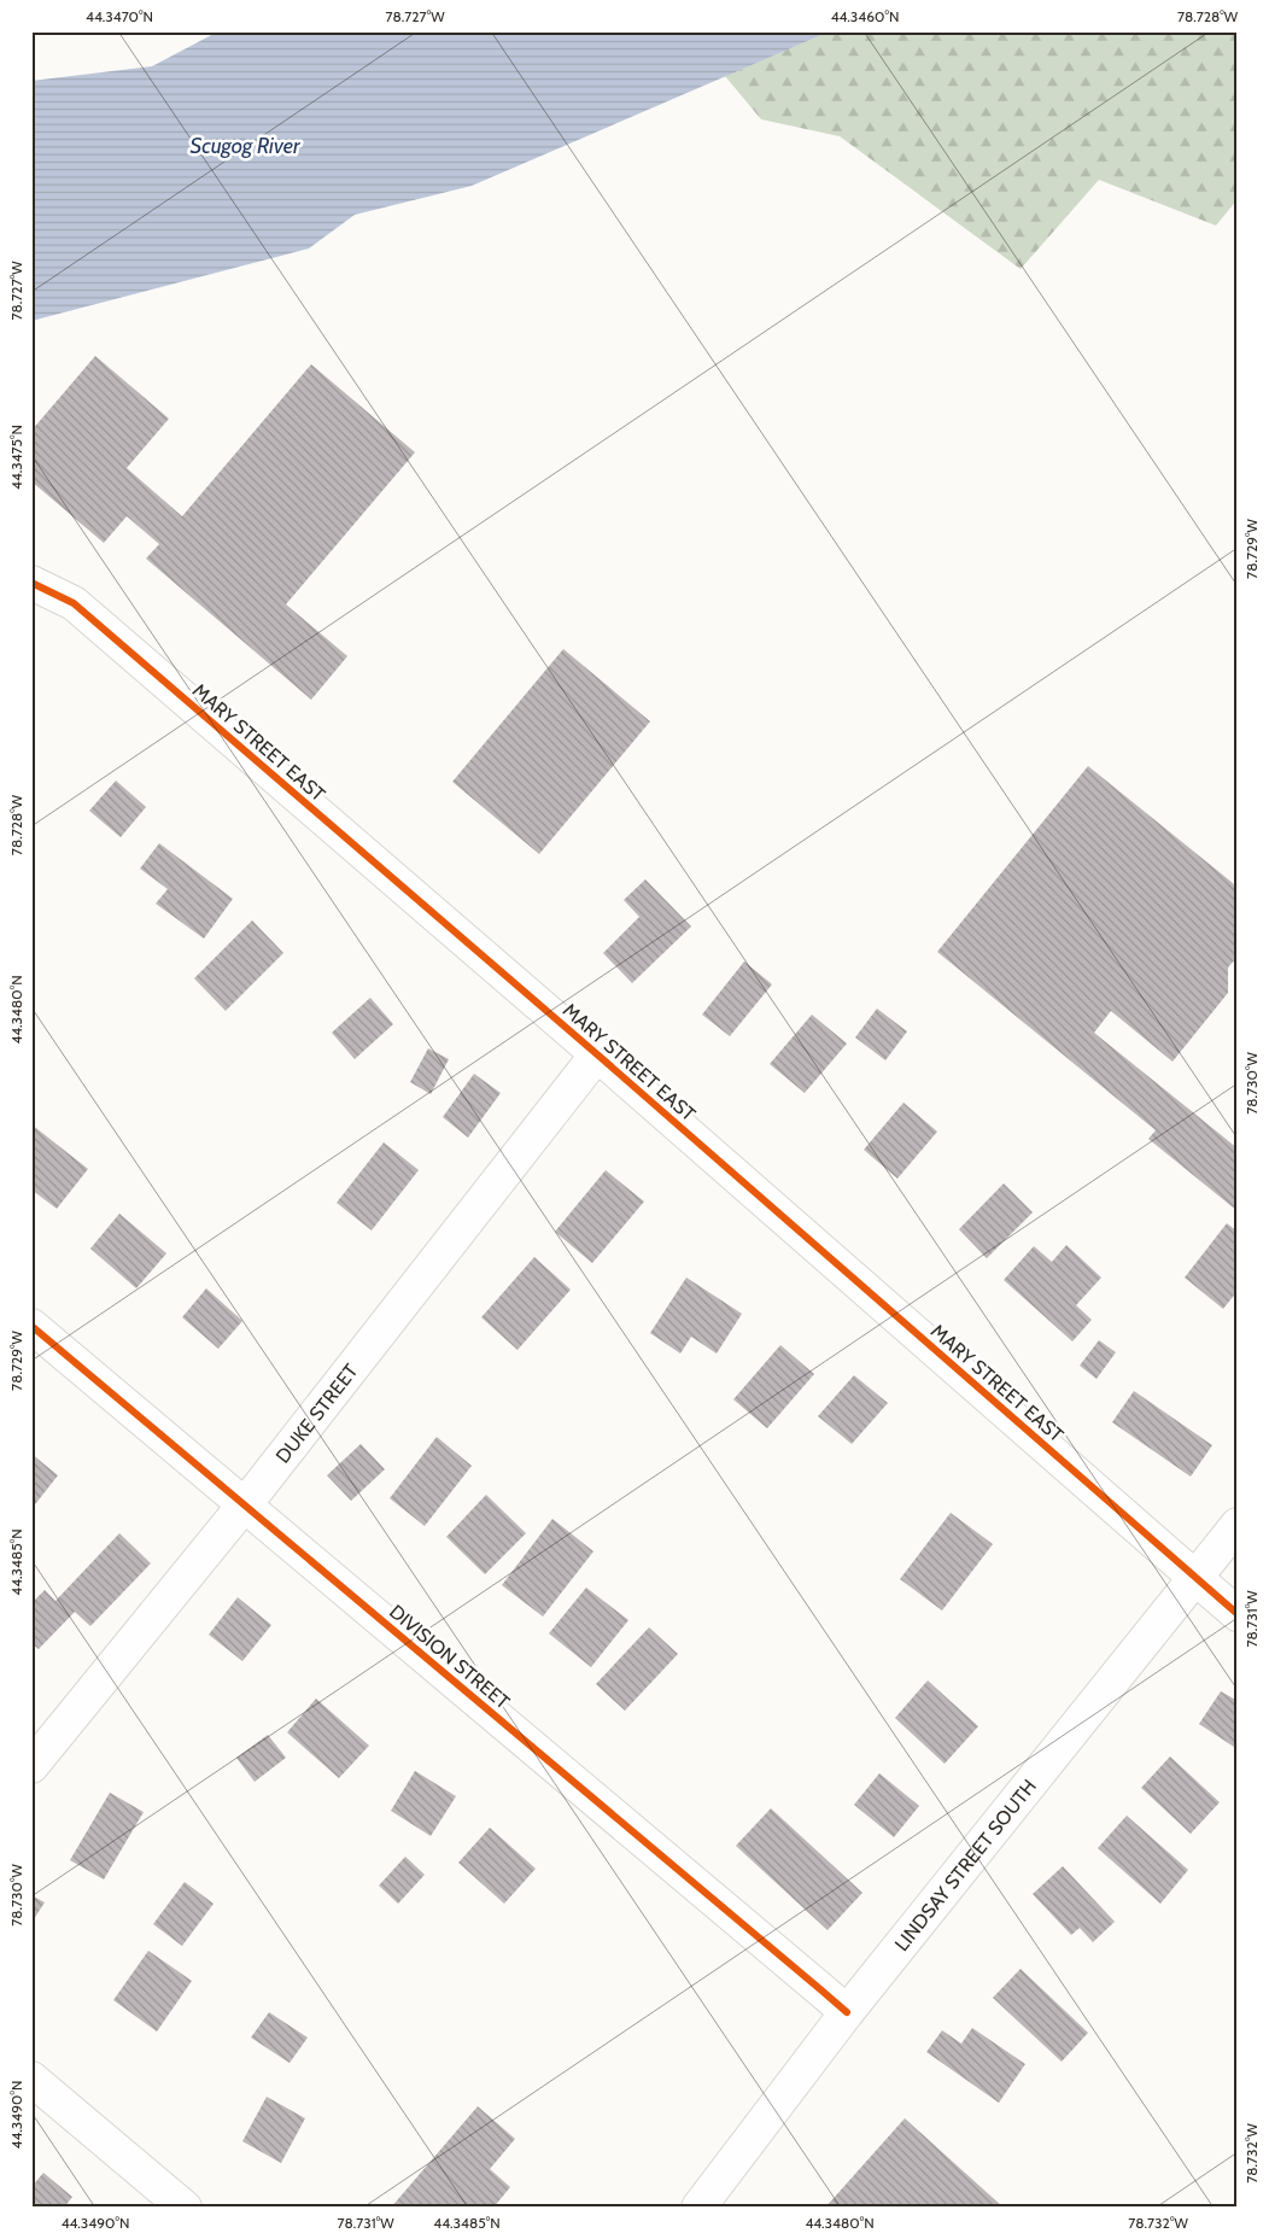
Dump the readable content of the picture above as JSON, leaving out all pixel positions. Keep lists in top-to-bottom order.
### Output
{
  "streets": {
    "street": [
      "MARY STREET EAST",
      "DUKE STREET",
      "DIVISION STREET",
      "LINDSAY STREET SOUTH"
    ]
  },
  "crossings": [
    ["MARY STREET EAST", "DUKE STREET"],
    ["MARY STREET EAST", "LINDSAY STREET SOUTH"],
    ["DUKE STREET", "DIVISION STREET"],
    ["DIVISION STREET", "LINDSAY STREET SOUTH"]
  ],
  "water": ["Scugog River"],
  "coordinates": [
    "44.3470°N",
    "78.727°W",
    "44.3460°N",
    "78.728°W",
    "44.3475°N",
    "78.729°W",
    "44.3480°N",
    "78.730°W",
    "44.3485°N",
    "78.731°W",
    "44.3490°N",
    "78.732°W"
  ]
}
